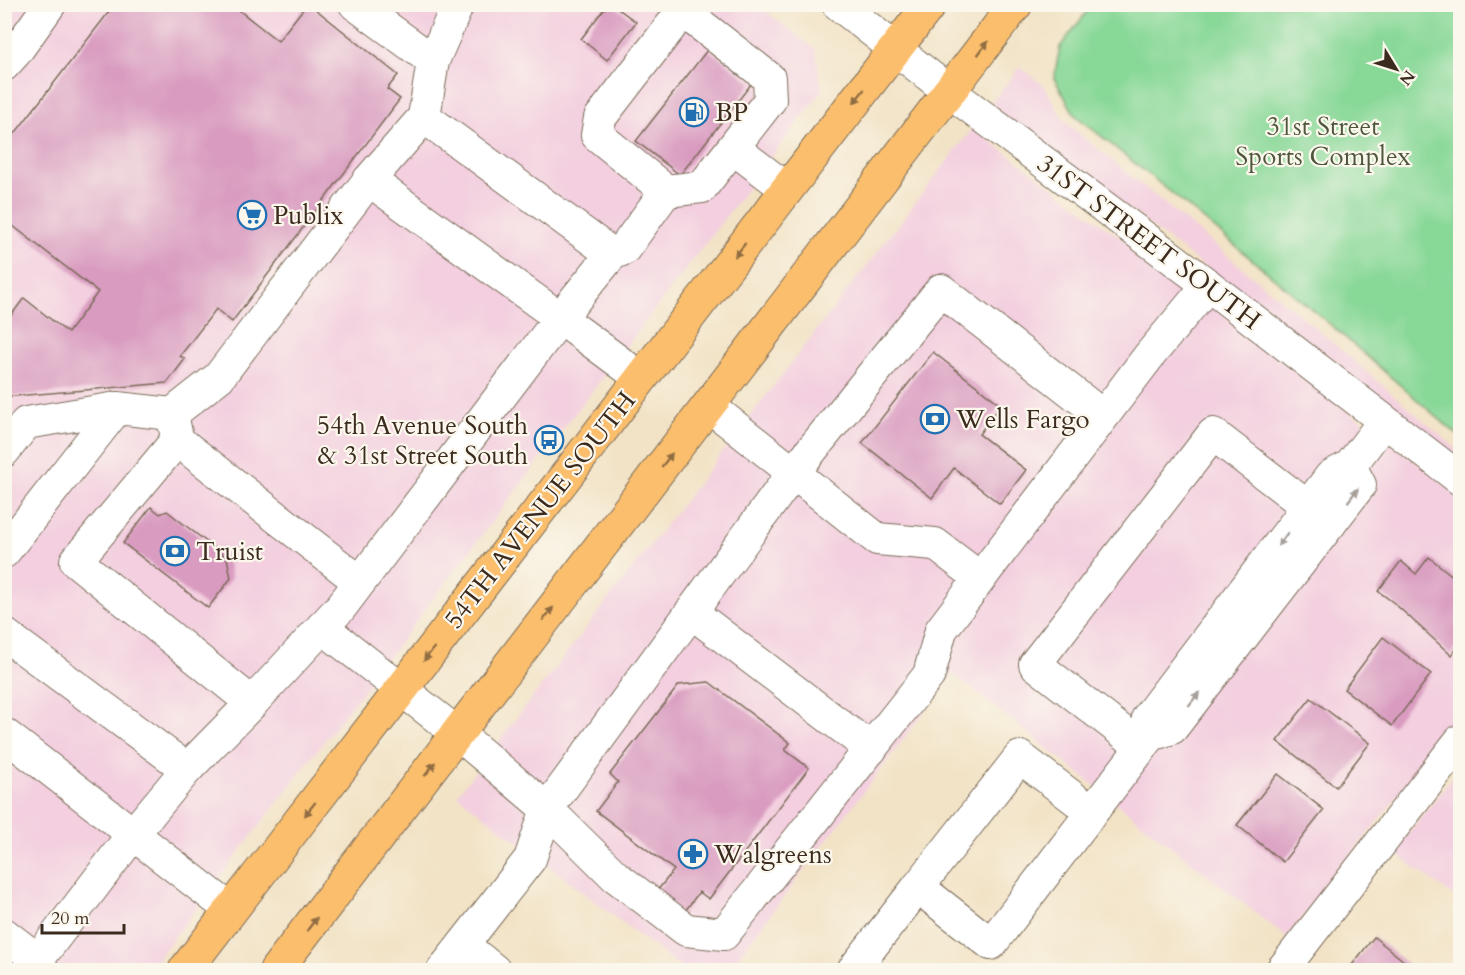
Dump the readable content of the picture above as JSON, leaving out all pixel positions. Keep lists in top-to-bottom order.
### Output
{
  "streets": {
    "main road": ["54TH AVENUE SOUTH"],
    "street": ["31ST STREET SOUTH"]
  },
  "crossings": [
    ["31ST STREET SOUTH", "54TH AVENUE SOUTH"]
  ],
  "parks": ["31st Street Sports Complex"],
  "places": {
    "fuel station": ["BP"],
    "supermarket": ["Publix"],
    "bank": ["Wells Fargo", "Truist"],
    "bus stop": ["54th Avenue South & 31st Street South"],
    "pharmacy": ["Walgreens"]
  },
  "scale_bar": "20 m",
  "north": "bottom right"
}
